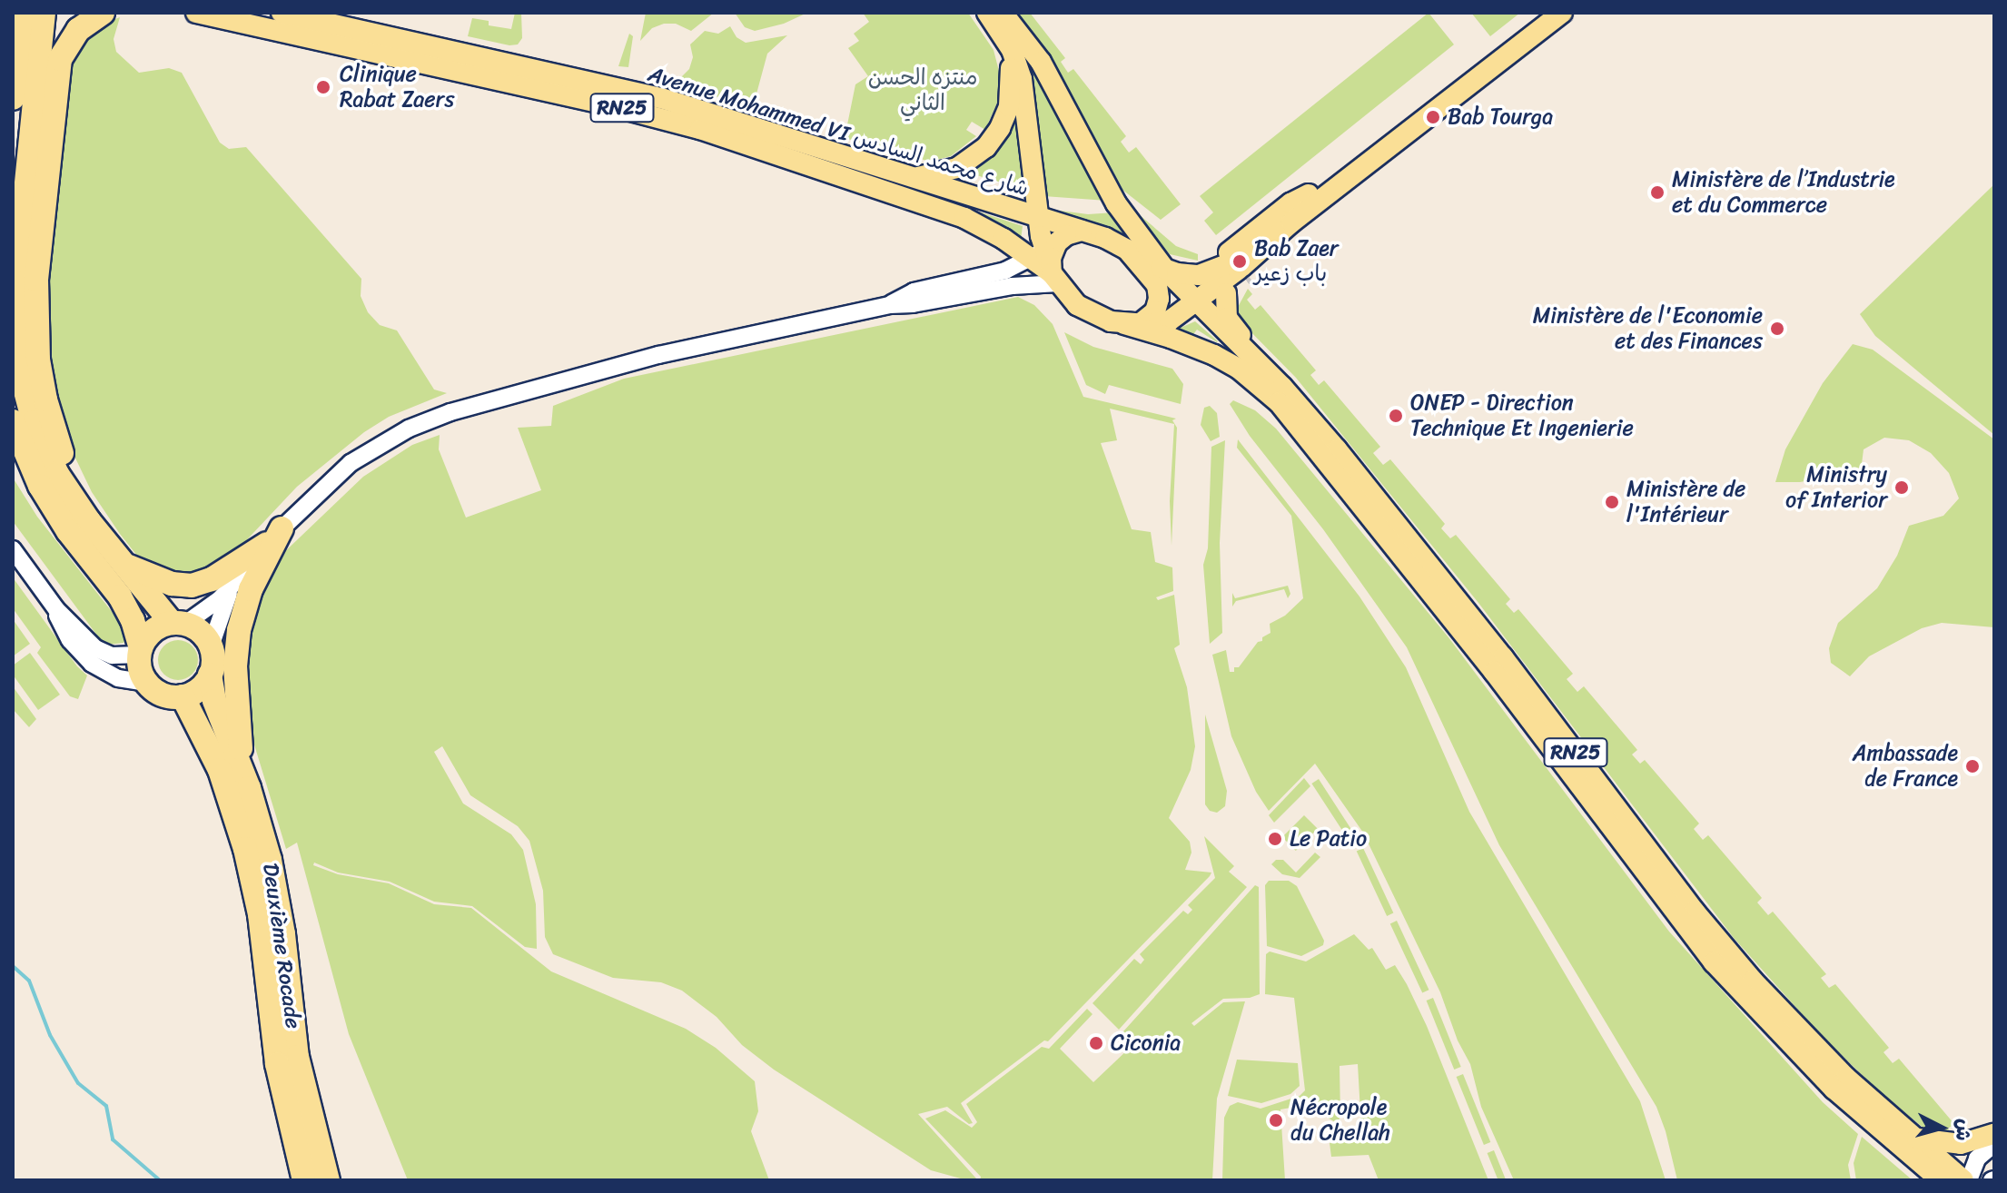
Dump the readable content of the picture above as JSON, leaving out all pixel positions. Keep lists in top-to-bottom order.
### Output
{
  "streets": {
    "highway": ["Deuxième Rocade"],
    "main road": ["RN25", "Avenue Mohammed VI شارع محمد السادس"]
  },
  "crossings": [
    ["RN25", "Avenue Mohammed VI شارع محمد السادس"]
  ],
  "parks": ["منتزه الحسن الثاني"],
  "places": [
    "Clinique Rabat Zaers",
    "Bab Tourga",
    "Ministère de l’Industrie et du Commerce",
    "Bab Zaer باب زعير",
    "Ministère de l'Economie et des Finances",
    "ONEP - Direction Technique Et Ingenierie",
    "Ministry of Interior",
    "Ministère de l'Intérieur",
    "Ambassade de France",
    "Le Patio",
    "Ciconia",
    "Nécropole du Chellah"
  ],
  "north": "right"
}
